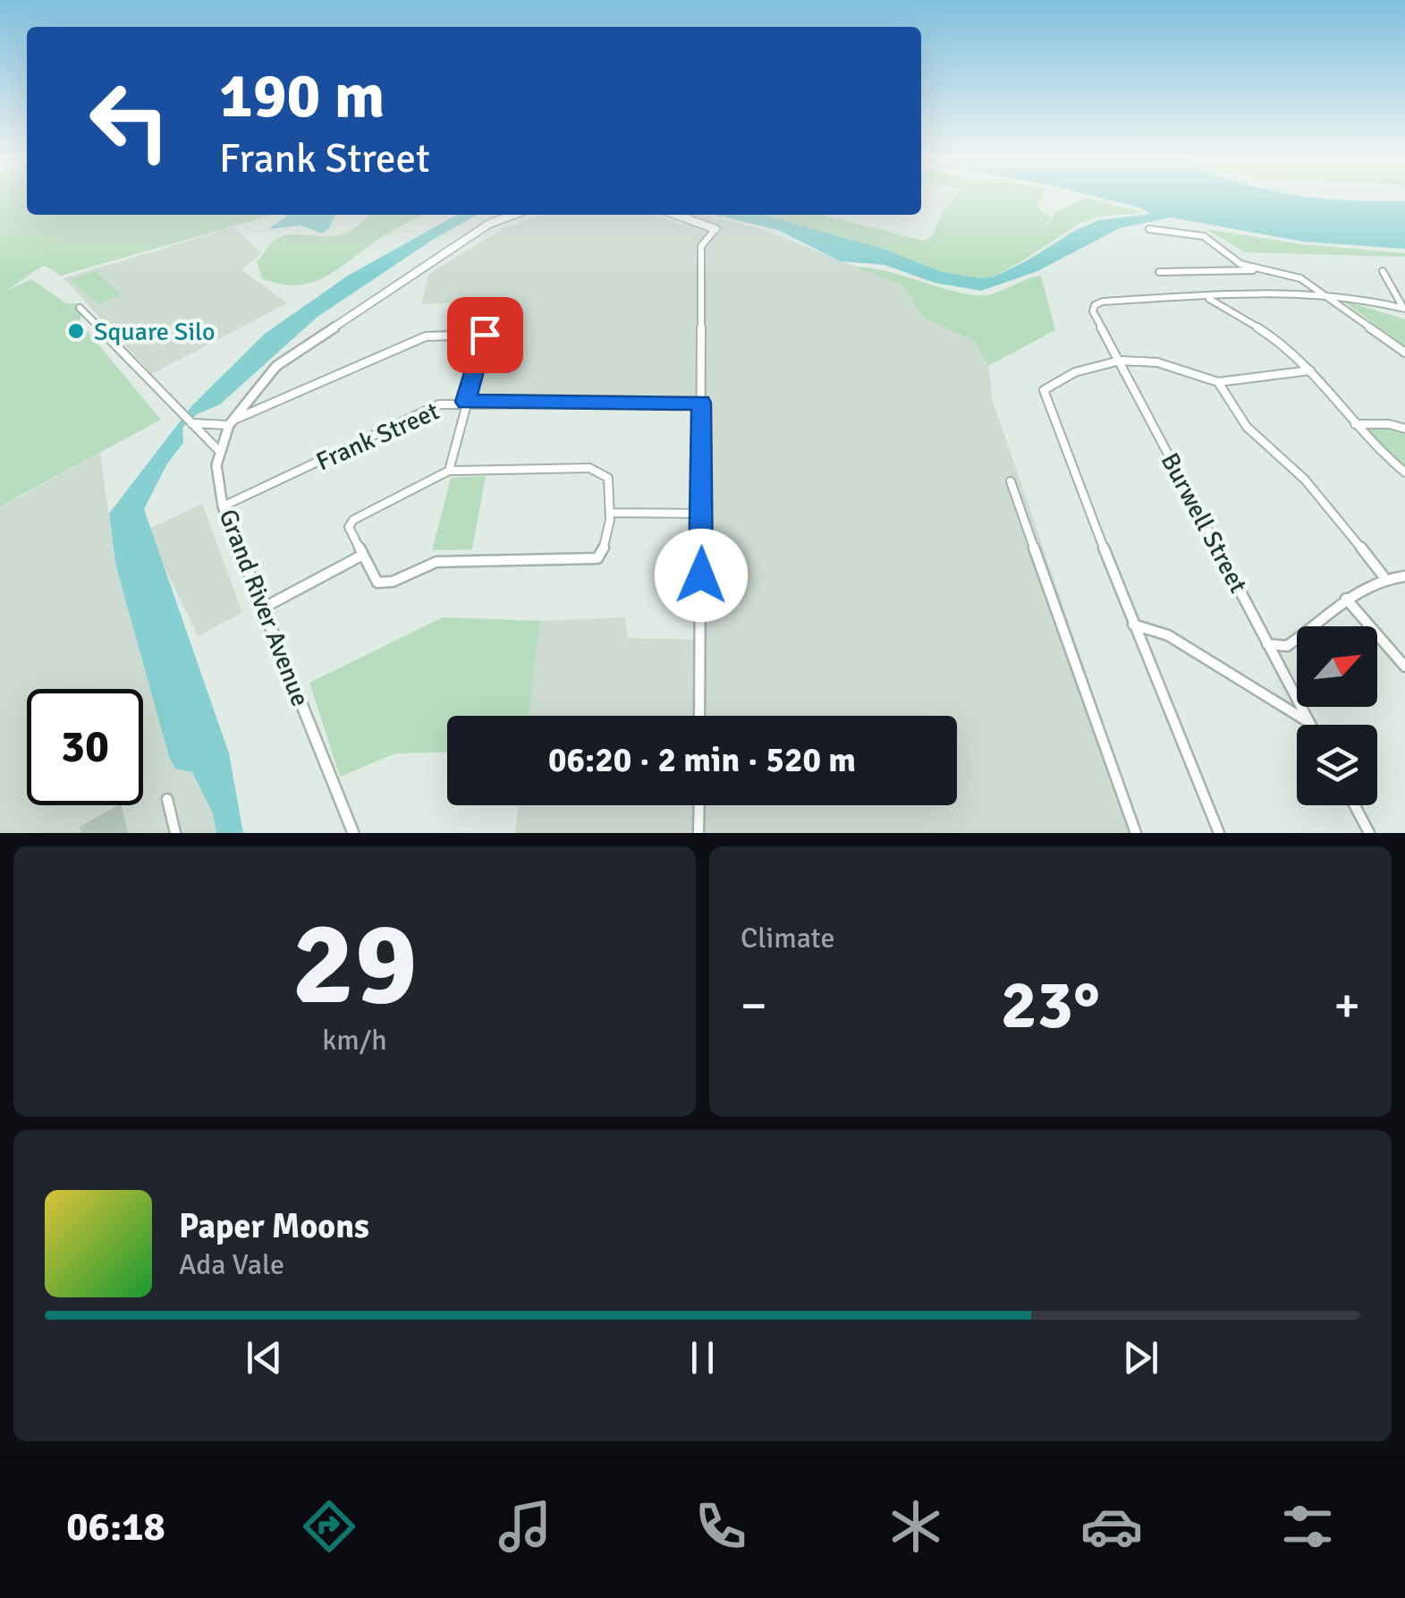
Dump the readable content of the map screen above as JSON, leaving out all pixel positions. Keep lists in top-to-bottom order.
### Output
{
  "streets": {
    "street": ["Frank Street", "Burwell Street", "Grand River Avenue"]
  },
  "crossings": [
    ["Frank Street", "Grand River Avenue"]
  ],
  "places": ["Square Silo"],
  "north": "top right",
  "page": {
    "turn": ["190 m", "Frank Street"],
    "limit": "30",
    "trip": "06:20 · 2 min · 520 m",
    "tile": [
      ["29", "km/h"],
      "Climate"
    ],
    "heat": ["−", "23°", "+"],
    "song": ["Paper Moons", "Ada Vale"],
    "tabs": "06:18"
  }
}
